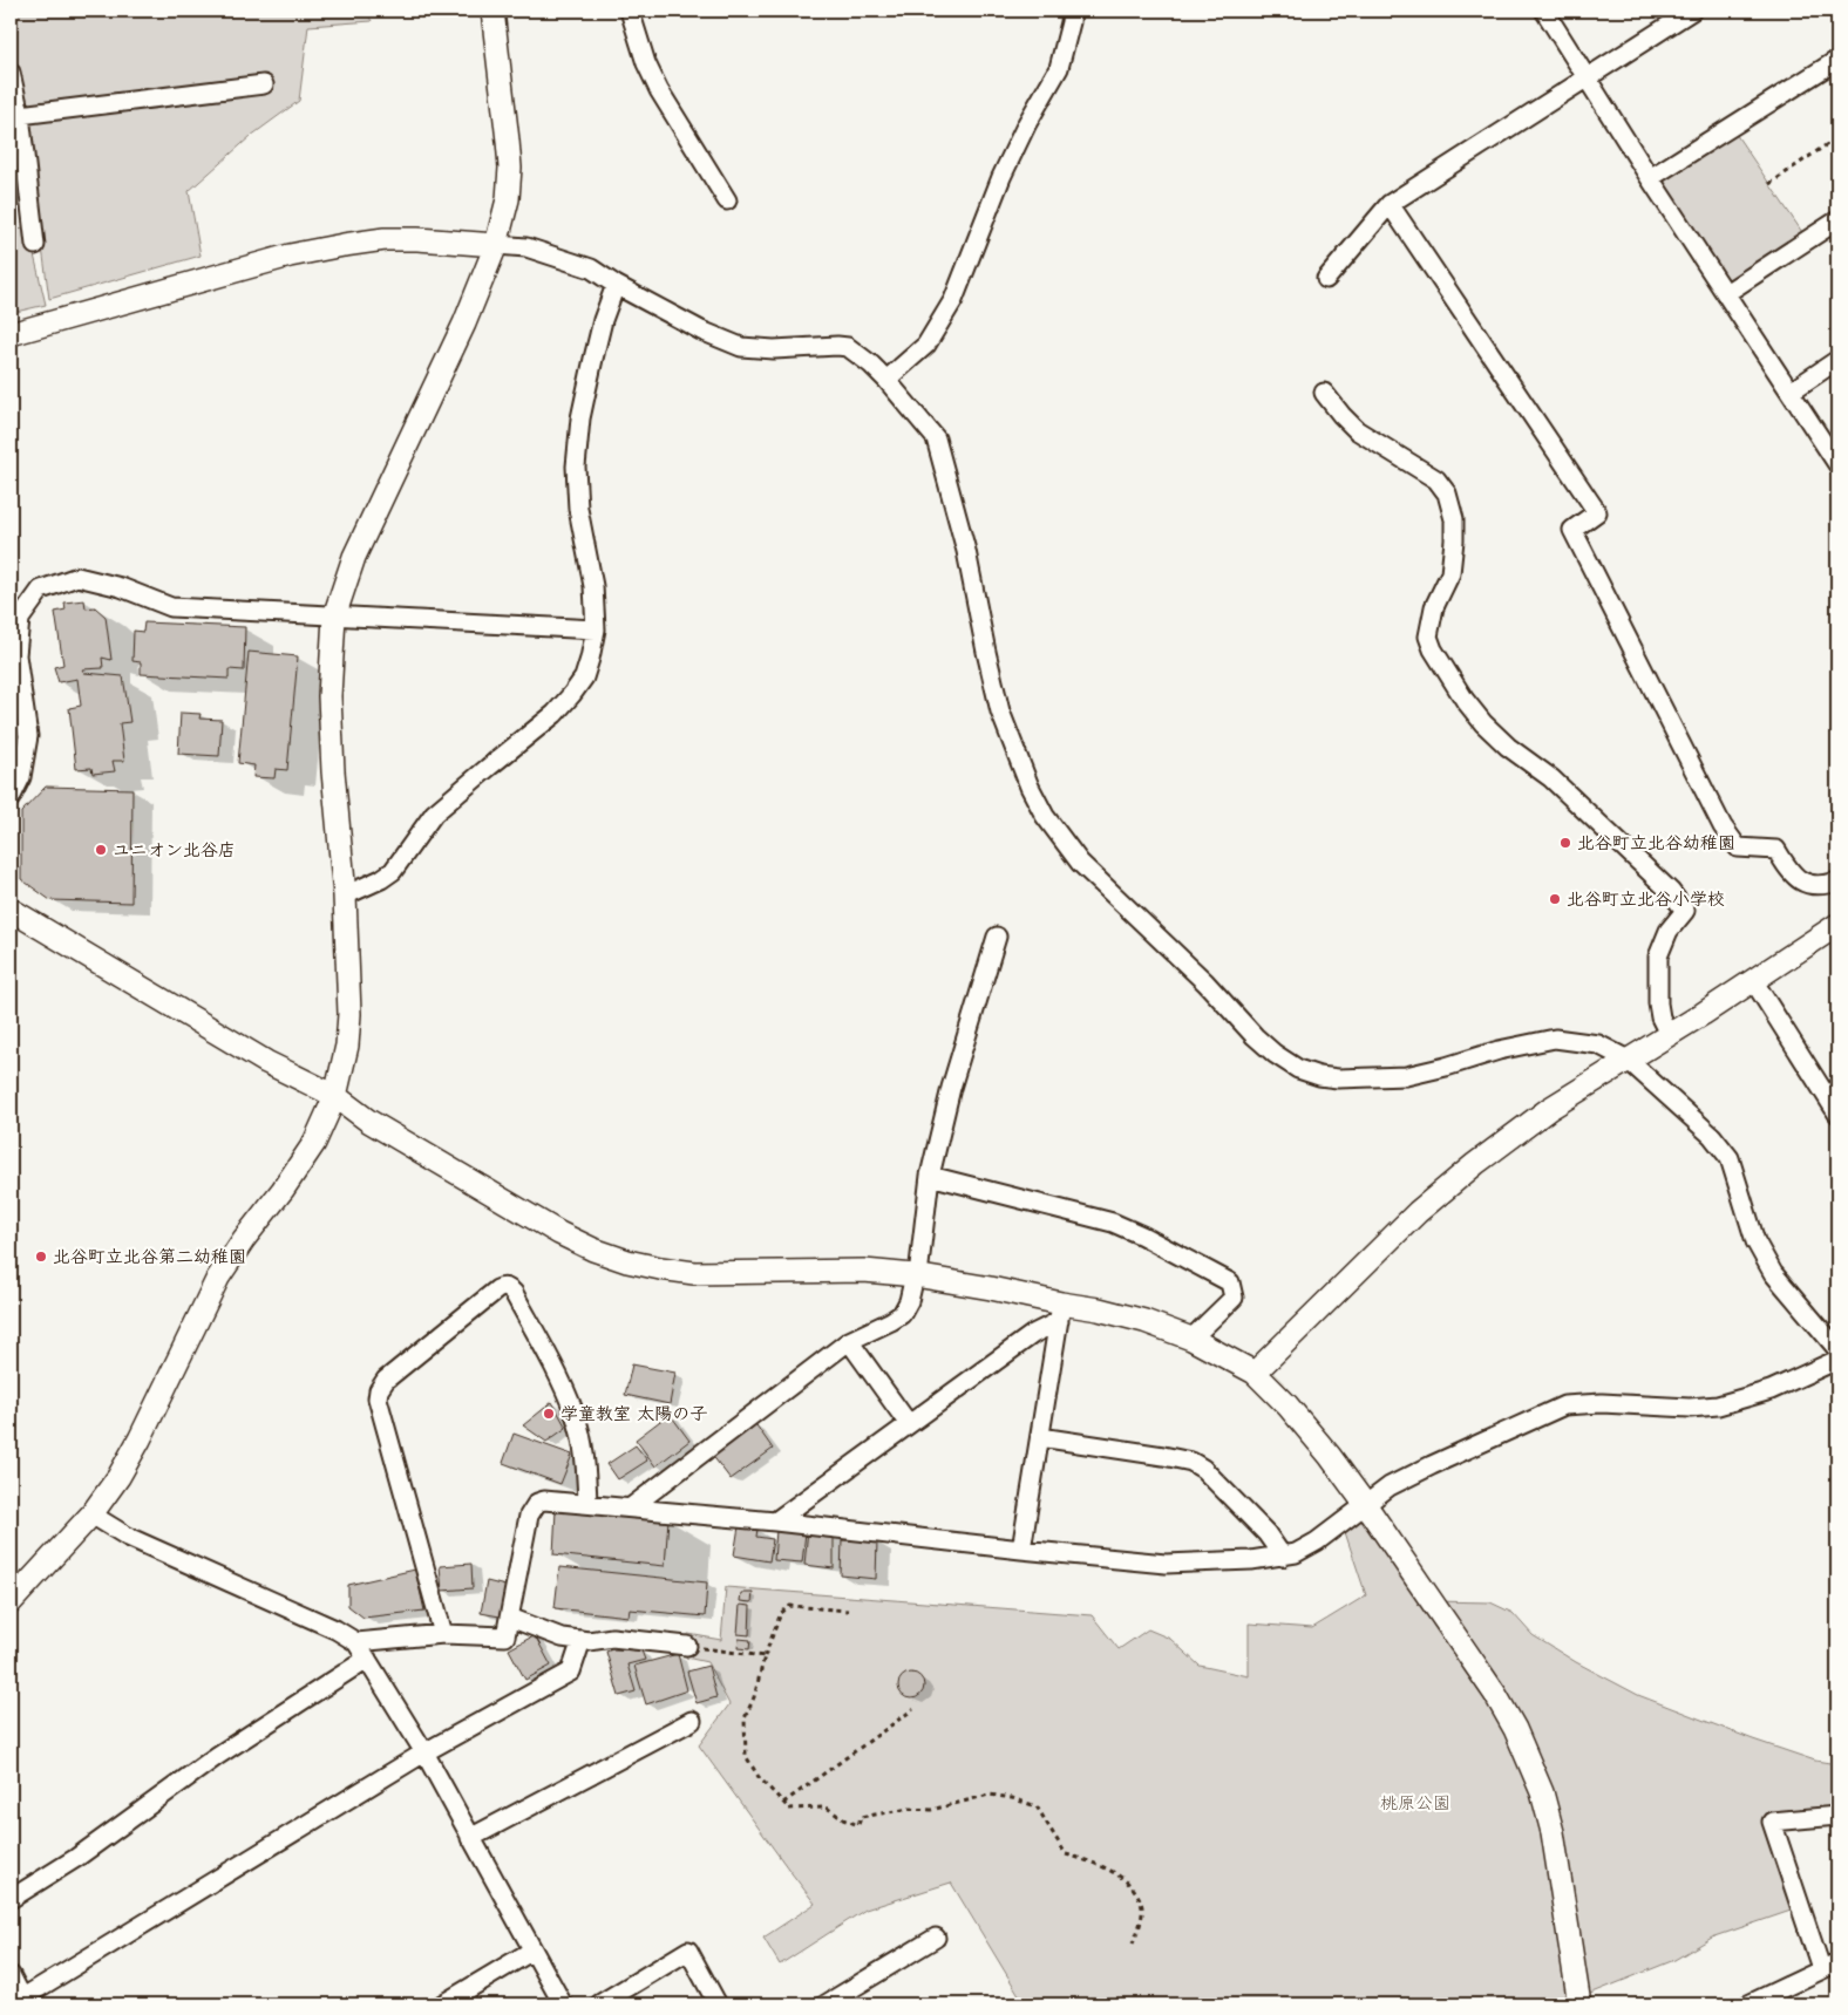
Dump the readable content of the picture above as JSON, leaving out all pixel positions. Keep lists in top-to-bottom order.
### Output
{
  "parks": ["桃原公園"],
  "places": [
    "北谷町立北谷幼稚園",
    "ユニオン北谷店",
    "北谷町立北谷小学校",
    "北谷町立北谷第二幼稚園",
    "学童教室 太陽の子"
  ]
}
